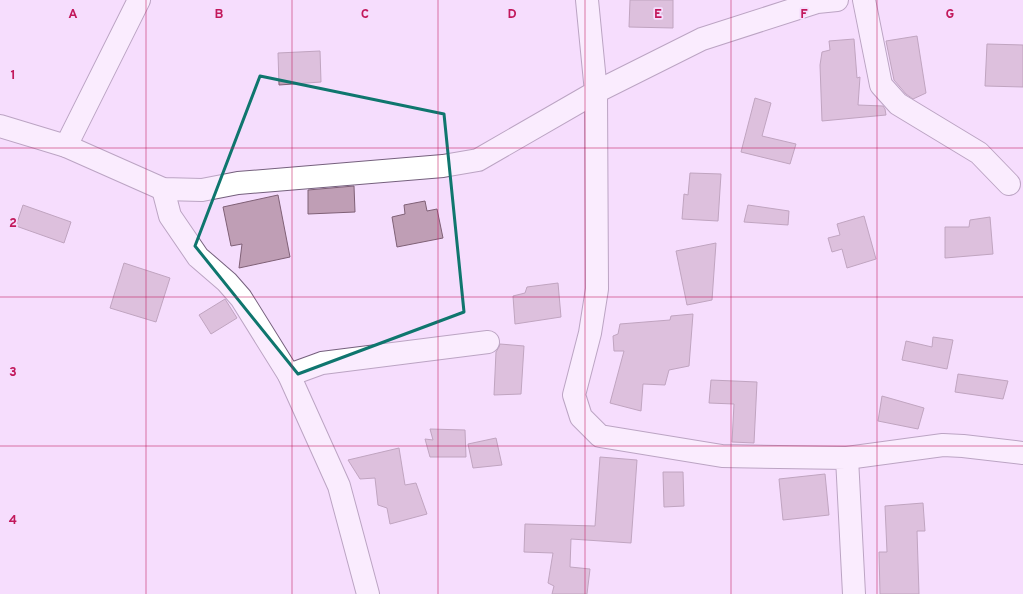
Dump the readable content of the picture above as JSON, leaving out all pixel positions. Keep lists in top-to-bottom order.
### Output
{
  "grid": {
    "columns": [
      "A",
      "B",
      "C",
      "D",
      "E",
      "F",
      "G"
    ],
    "rows": [
      "1",
      "2",
      "3",
      "4"
    ]
  }
}
